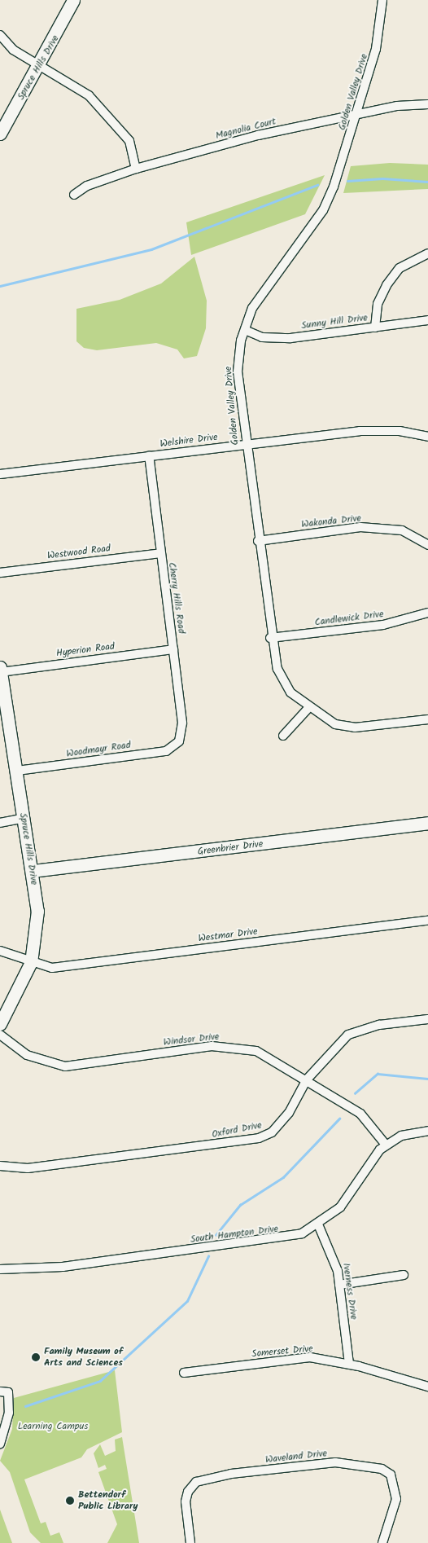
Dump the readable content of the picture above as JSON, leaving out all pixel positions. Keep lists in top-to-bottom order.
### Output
{
  "streets": {
    "main road": ["Spruce Hills Drive", "Greenbrier Drive"],
    "street": [
      "Golden Valley Drive",
      "Magnolia Court",
      "Sunny Hill Drive",
      "Welshire Drive",
      "Wakonda Drive",
      "Westwood Road",
      "Cherry Hills Road",
      "Candlewick Drive",
      "Hyperion Road",
      "Woodmayr Road",
      "Westmar Drive",
      "Windsor Drive",
      "Oxford Drive",
      "South Hampton Drive",
      "Iverness Drive",
      "Somerset Drive",
      "Waveland Drive"
    ]
  },
  "crossings": [
    ["Spruce Hills Drive", "Hyperion Road"],
    ["Spruce Hills Drive", "Woodmayr Road"],
    ["Spruce Hills Drive", "Greenbrier Drive"],
    ["Spruce Hills Drive", "Westmar Drive"],
    ["Golden Valley Drive", "Magnolia Court"],
    ["Golden Valley Drive", "Sunny Hill Drive"],
    ["Golden Valley Drive", "Welshire Drive"],
    ["Golden Valley Drive", "Wakonda Drive"],
    ["Golden Valley Drive", "Candlewick Drive"],
    ["Welshire Drive", "Cherry Hills Road"],
    ["Westwood Road", "Cherry Hills Road"],
    ["Cherry Hills Road", "Hyperion Road"],
    ["Cherry Hills Road", "Woodmayr Road"],
    ["Windsor Drive", "Oxford Drive"],
    ["Windsor Drive", "South Hampton Drive"],
    ["South Hampton Drive", "Iverness Drive"],
    ["Iverness Drive", "Somerset Drive"]
  ],
  "parks": ["Learning Campus"],
  "places": ["Family Museum of Arts and Sciences", "Bettendorf Public Library"]
}
